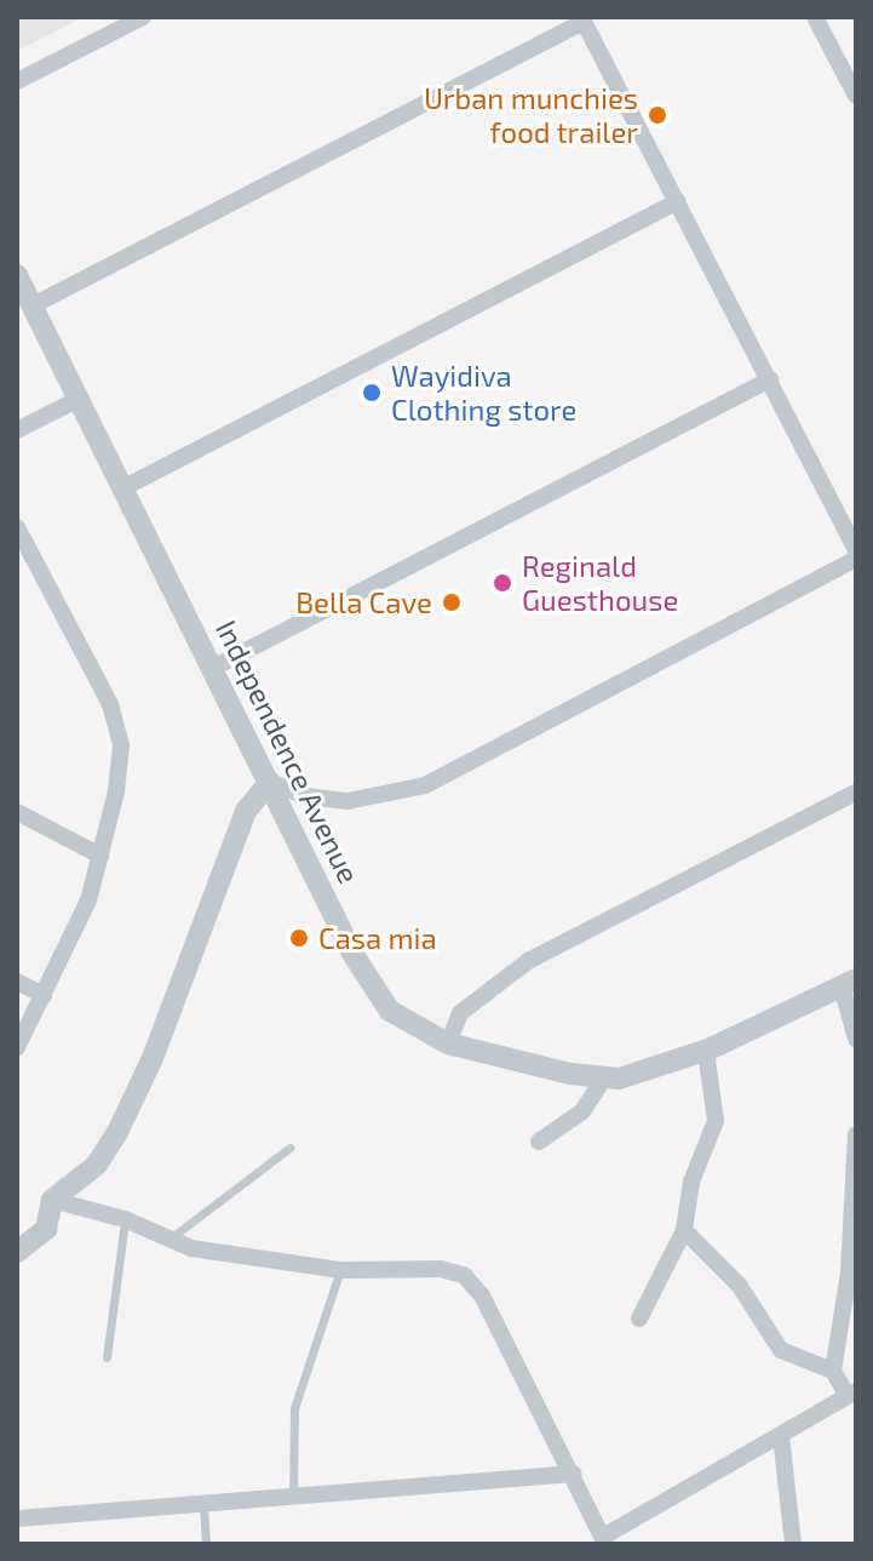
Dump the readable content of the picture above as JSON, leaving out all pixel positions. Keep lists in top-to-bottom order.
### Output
{
  "streets": {
    "street": ["Independence Avenue"]
  },
  "places": [
    "Urban munchies food trailer",
    "Wayidiva Clothing store",
    "Reginald Guesthouse",
    "Bella Cave",
    "Casa mia"
  ]
}
